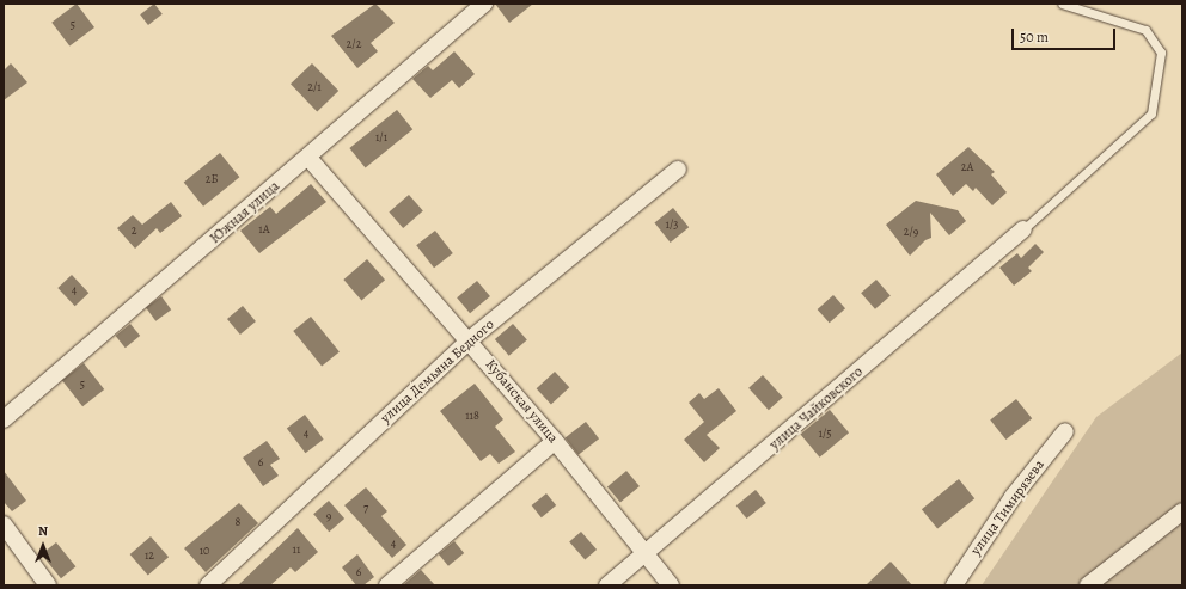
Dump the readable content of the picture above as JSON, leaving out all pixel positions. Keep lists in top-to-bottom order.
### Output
{
  "streets": {
    "street": [
      "Южная улица",
      "улица Демьяна Бедного",
      "Кубанская улица",
      "улица Чайковского",
      "улица Тимирязева"
    ]
  },
  "crossings": [
    ["Южная улица", "Кубанская улица"],
    ["улица Демьяна Бедного", "Кубанская улица"],
    ["Кубанская улица", "улица Чайковского"]
  ],
  "house_numbers": [
    "5",
    "2/2",
    "2/1",
    "1/1",
    "2А",
    "2Б",
    "1/3",
    "1А",
    "2",
    "2/9",
    "4",
    "5",
    "118",
    "4",
    "1/5",
    "6",
    "7",
    "9",
    "8",
    "4",
    "11",
    "10",
    "12",
    "6"
  ],
  "scale_bar": "50 m",
  "north": "top"
}
